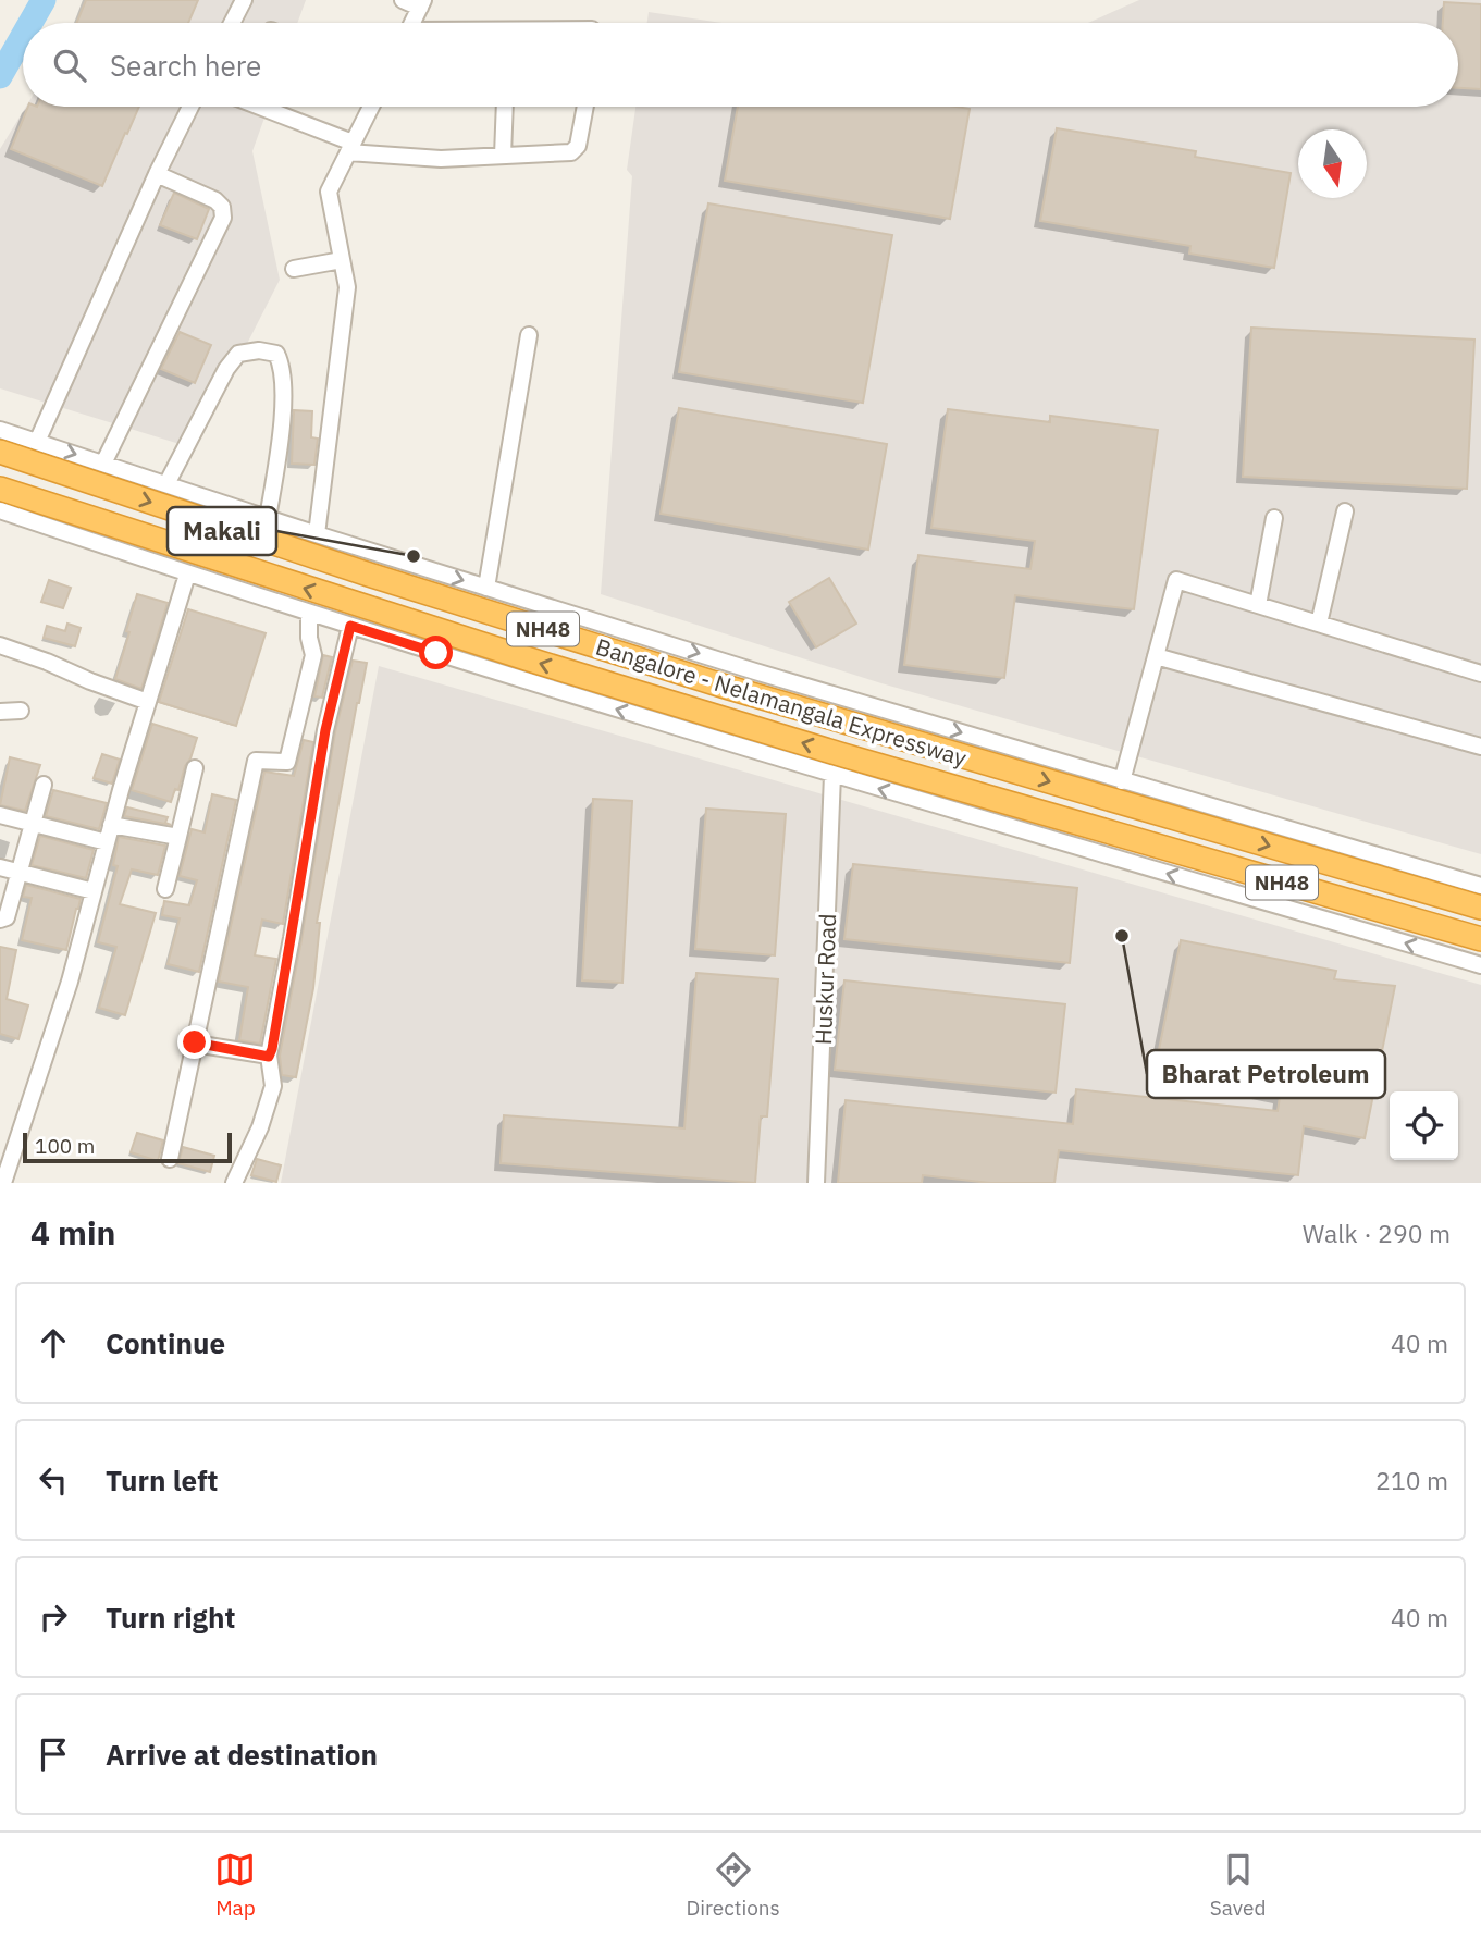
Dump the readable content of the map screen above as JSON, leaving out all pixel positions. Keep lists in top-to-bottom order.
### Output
{
  "streets": {
    "highway": ["NH48", "Bangalore - Nelamangala Expressway"],
    "street": ["Huskur Road"]
  },
  "places": ["Makali", "Bharat Petroleum"],
  "scale_bar": "100 m",
  "north": "bottom",
  "page": {
    "search": "Search here",
    "scale": "100 m",
    "heading": ["4 min", "Walk · 290 m"],
    "list": [
      ["Continue", "40 m"],
      ["Turn left", "210 m"],
      ["Turn right", "40 m"],
      "Arrive at destination"
    ],
    "nav": ["Map", "Directions", "Saved"]
  }
}
